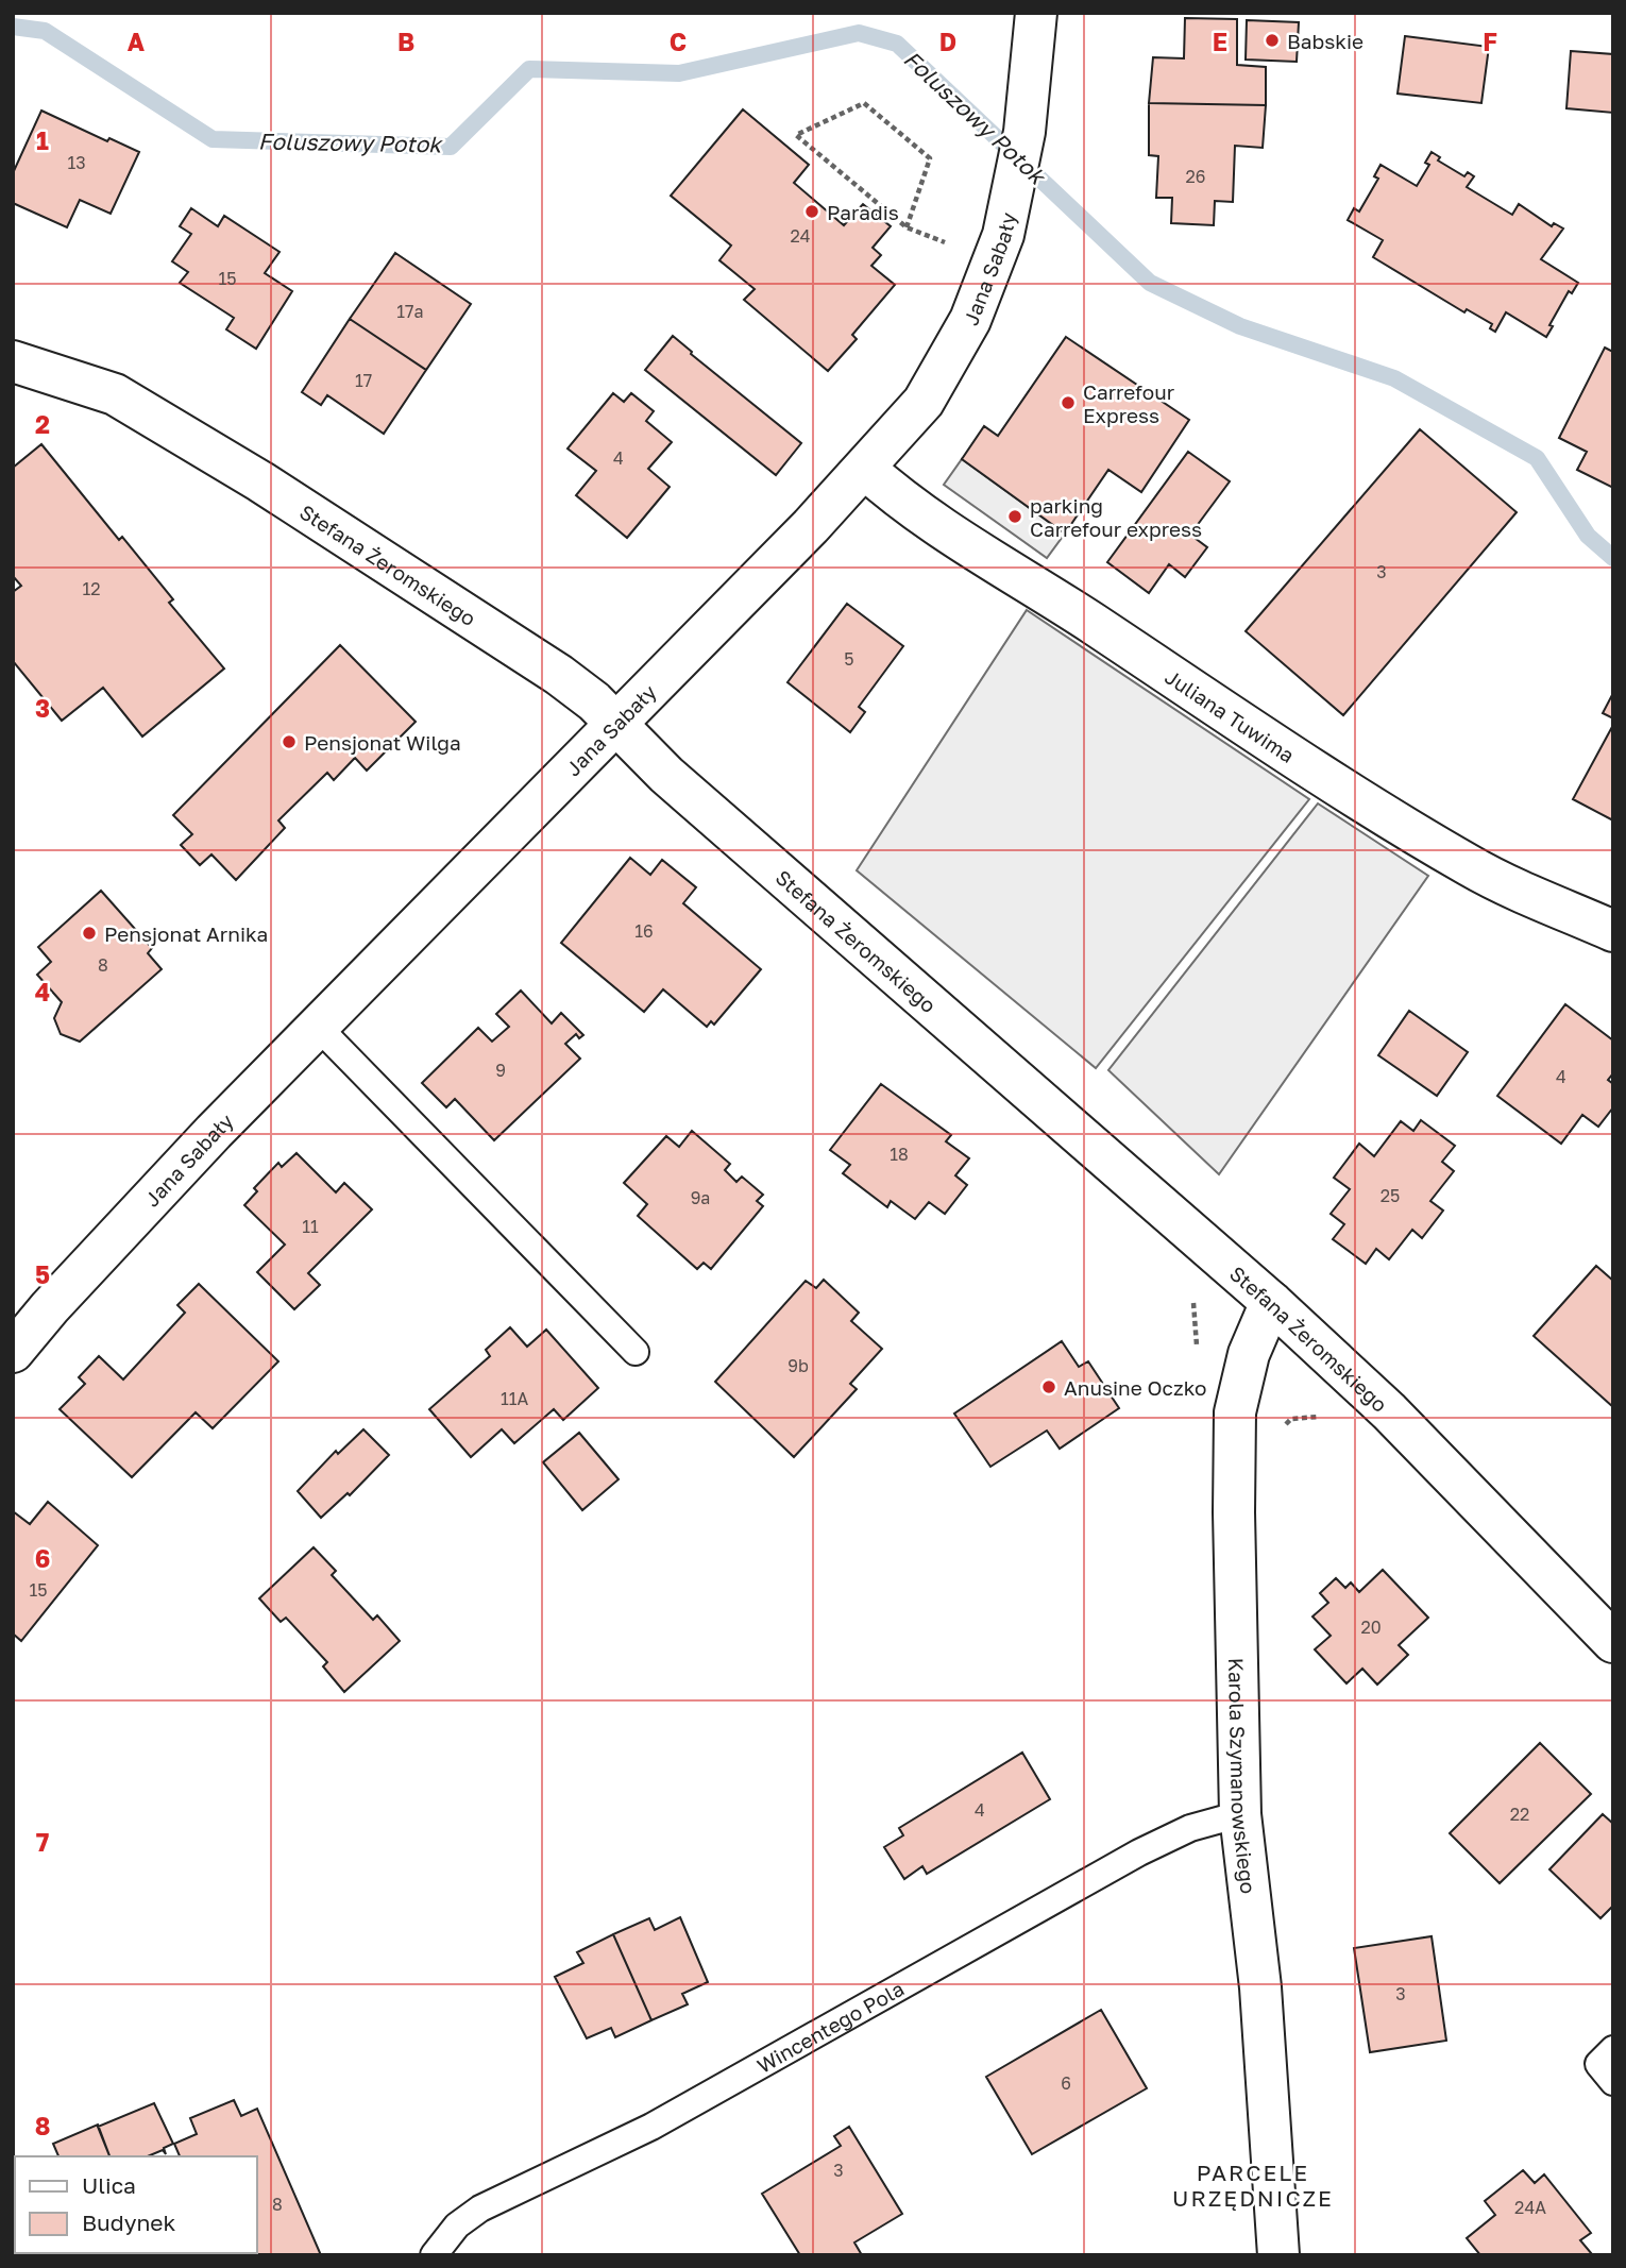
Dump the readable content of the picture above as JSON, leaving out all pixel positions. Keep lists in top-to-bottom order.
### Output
{
  "streets": {
    "street": [
      "Jana Sabały",
      "Stefana Żeromskiego",
      "Juliana Tuwima",
      "Karola Szymanowskiego"
    ],
    "lane": ["Wincentego Pola"]
  },
  "crossings": [
    ["Jana Sabały", "Stefana Żeromskiego"],
    ["Jana Sabały", "Juliana Tuwima"],
    ["Stefana Żeromskiego", "Karola Szymanowskiego"],
    ["Karola Szymanowskiego", "Wincentego Pola"]
  ],
  "districts": ["PARCELE URZĘDNICZE"],
  "water": ["Foluszowy Potok"],
  "places": [
    "Babskie",
    "Paradis",
    "Carrefour Express",
    "parking Carrefour express",
    "Pensjonat Wilga",
    "Pensjonat Arnika",
    "Anusine Oczko"
  ],
  "house_numbers": [
    "13",
    "26",
    "24",
    "15",
    "17a",
    "17",
    "4",
    "3",
    "12",
    "5",
    "16",
    "8",
    "9",
    "4",
    "18",
    "25",
    "9a",
    "11",
    "9b",
    "11A",
    "15",
    "20",
    "4",
    "22",
    "3",
    "6",
    "3",
    "8",
    "24A"
  ],
  "legend": ["Ulica", "Budynek"],
  "grid": {
    "columns": [
      "A",
      "B",
      "C",
      "D",
      "E",
      "F"
    ],
    "rows": [
      "1",
      "2",
      "3",
      "4",
      "5",
      "6",
      "7",
      "8"
    ]
  }
}
